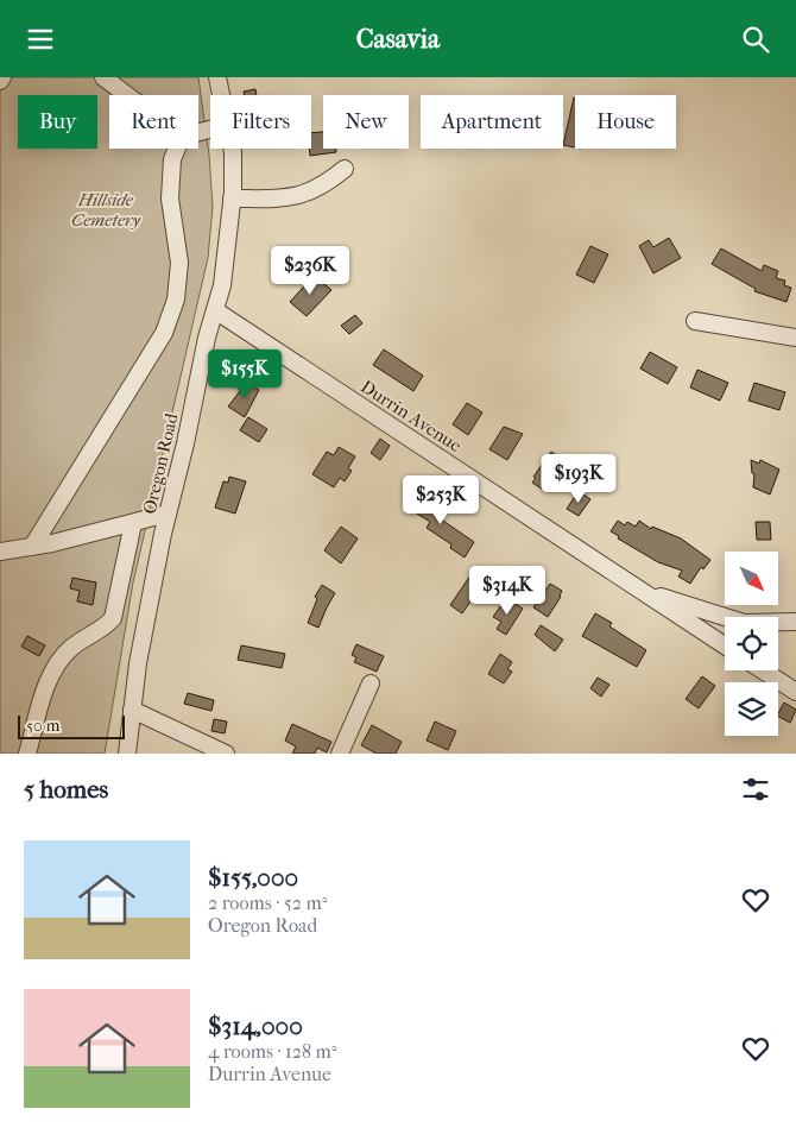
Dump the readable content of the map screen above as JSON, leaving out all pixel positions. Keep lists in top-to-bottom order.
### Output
{
  "streets": {
    "street": ["Durrin Avenue", "Oregon Road"]
  },
  "crossings": [
    ["Durrin Avenue", "Oregon Road"]
  ],
  "parks": ["Hillside Cemetery"],
  "scale_bar": "50 m",
  "north": "bottom right",
  "page": {
    "header": "Casavia",
    "chip": [
      "Buy",
      "Rent",
      "Filters",
      "New",
      "Apartment",
      "House"
    ],
    "price": [
      "$236K",
      "$155K",
      "$193K",
      "$253K",
      "$314K"
    ],
    "scale": "50 m",
    "heading": "5 homes",
    "list": [
      {
        "name": "$155,000",
        "note": "2 rooms · 52 m² · Oregon Road"
      },
      {
        "name": "$314,000",
        "note": "4 rooms · 128 m² · Durrin Avenue"
      }
    ]
  }
}
